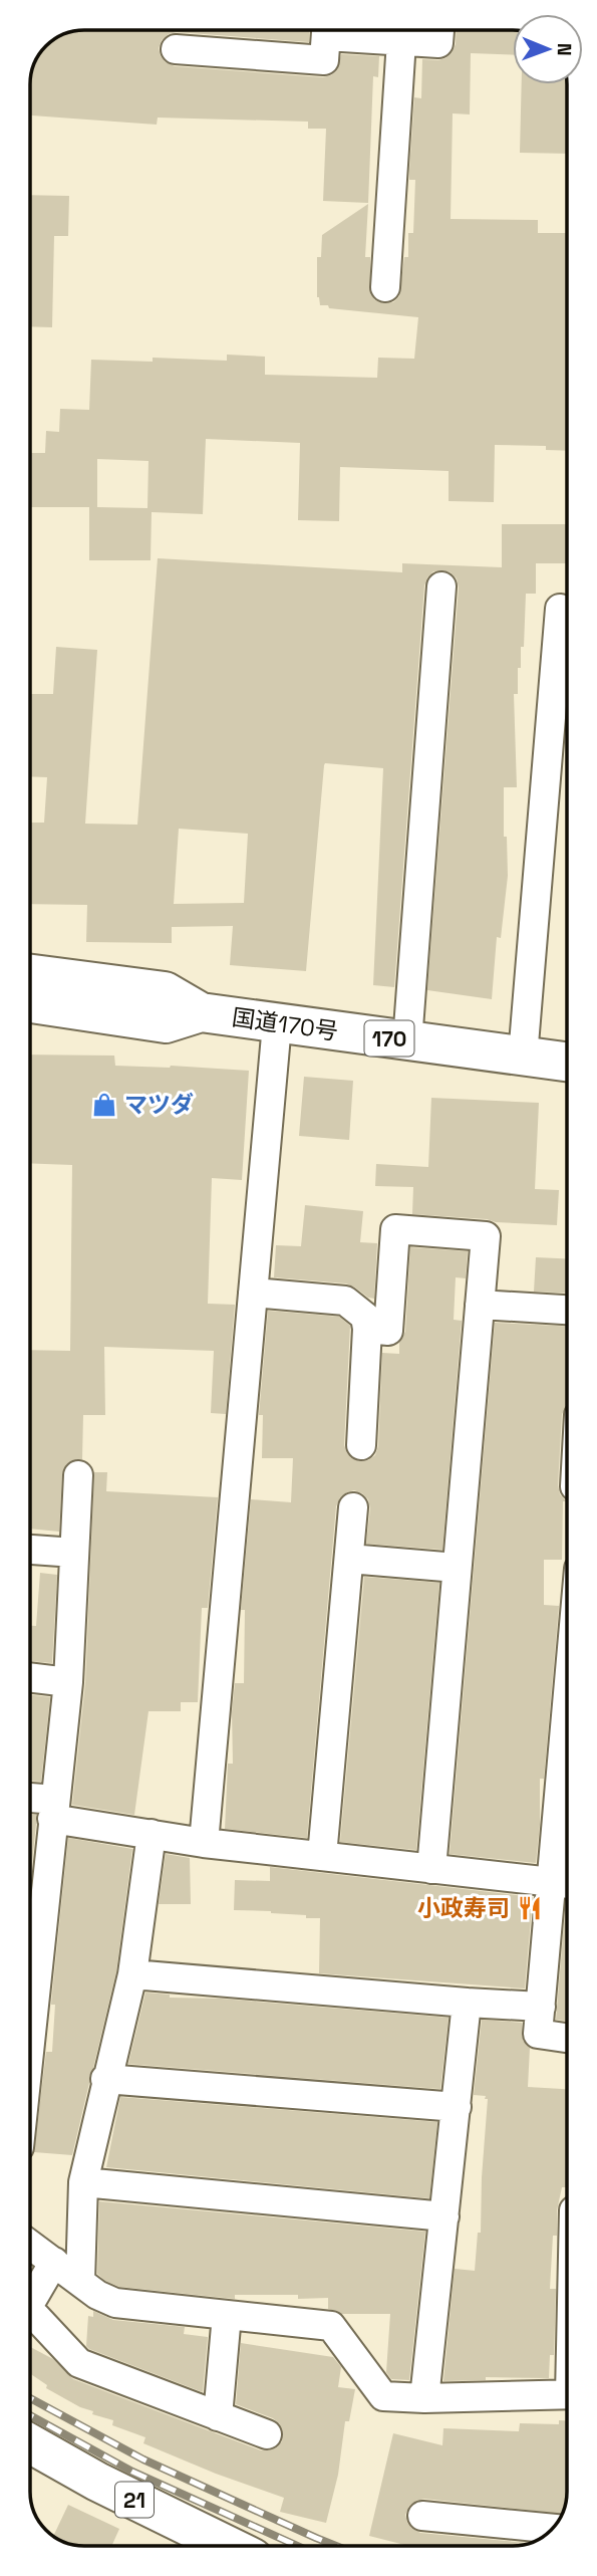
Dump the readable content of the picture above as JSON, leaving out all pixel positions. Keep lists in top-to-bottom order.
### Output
{
  "streets": {
    "main road": ["国道170号", "170", "21"]
  },
  "crossings": [
    ["国道170号", "170"]
  ],
  "places": {
    "shop": ["マツダ"],
    "restaurant": ["小政寿司"]
  },
  "north": "right"
}
